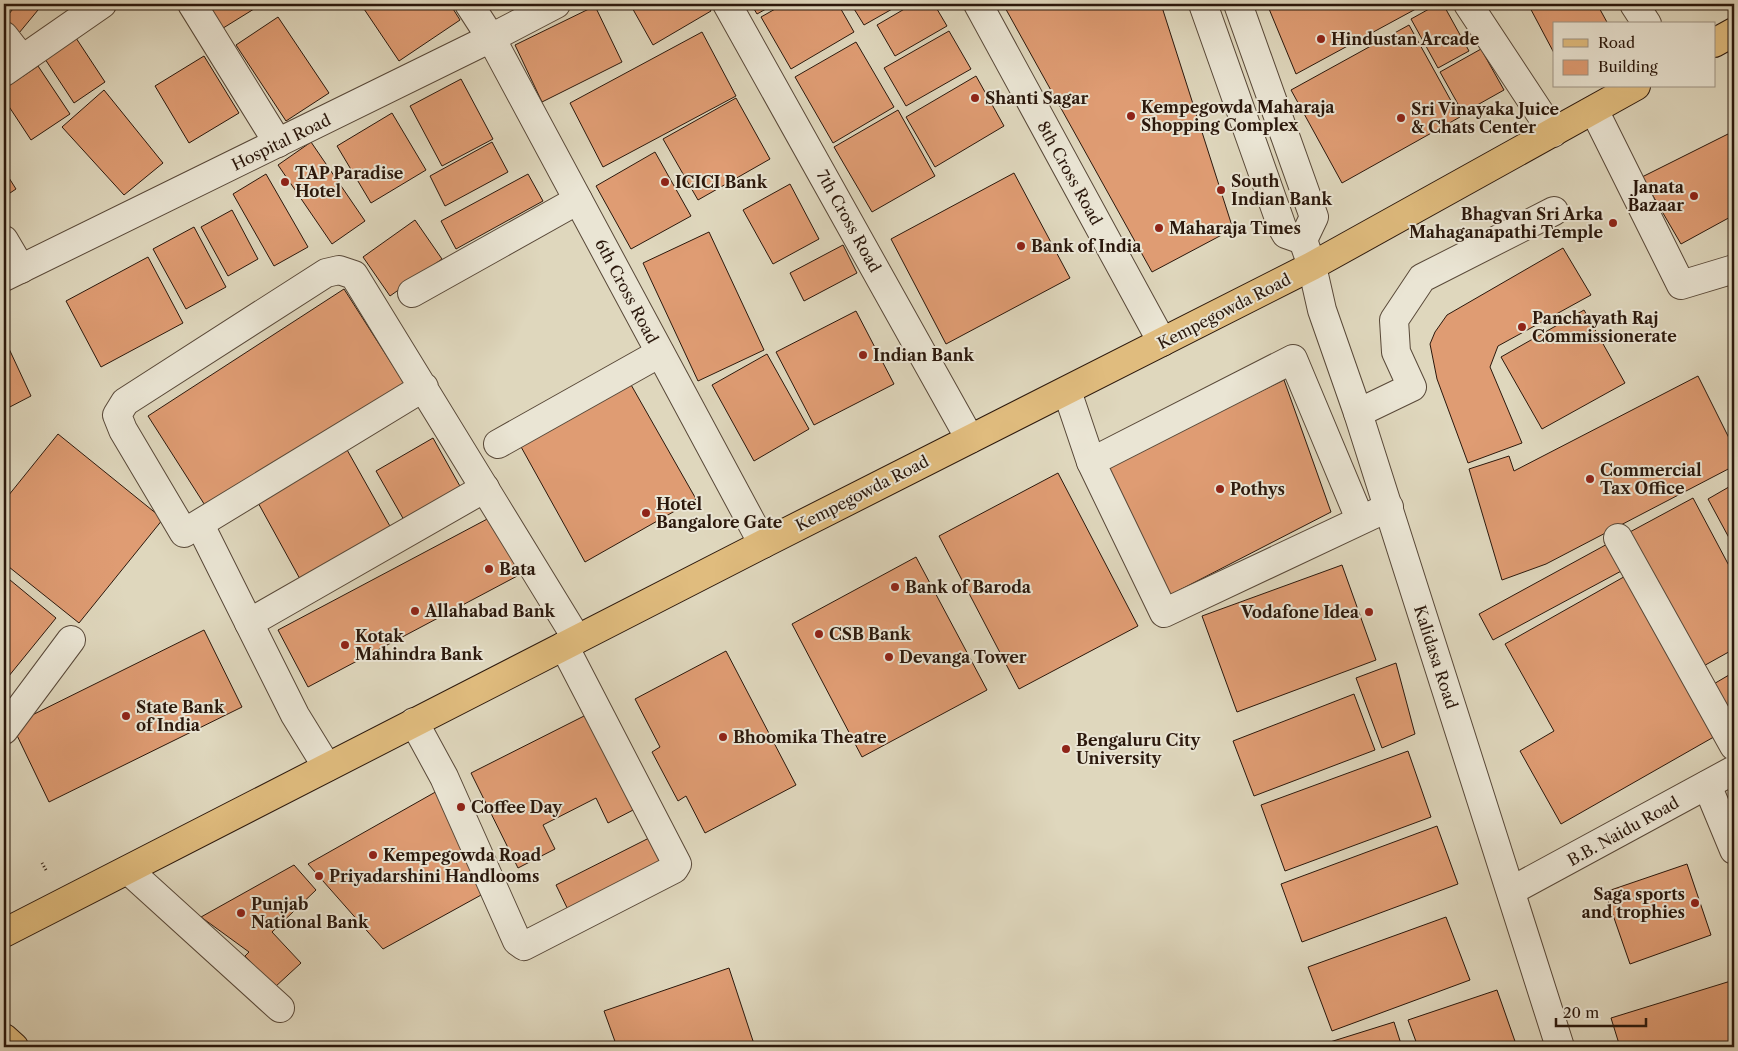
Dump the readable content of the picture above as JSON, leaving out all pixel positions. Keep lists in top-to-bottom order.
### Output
{
  "streets": {
    "main road": ["Kempegowda Road"],
    "street": [
      "Hospital Road",
      "8th Cross Road",
      "7th Cross Road",
      "6th Cross Road",
      "Kalidasa Road",
      "B.B. Naidu Road"
    ]
  },
  "crossings": [
    ["Hospital Road", "6th Cross Road"],
    ["8th Cross Road", "Kempegowda Road"],
    ["7th Cross Road", "Kempegowda Road"],
    ["6th Cross Road", "Kempegowda Road"],
    ["Kempegowda Road", "Kalidasa Road"],
    ["Kalidasa Road", "B.B. Naidu Road"]
  ],
  "places": [
    "Hindustan Arcade",
    "Shanti Sagar",
    "Kempegowda Maharaja Shopping Complex",
    "Sri Vinayaka Juice & Chats Center",
    "TAP Paradise Hotel",
    "ICICI Bank",
    "South Indian Bank",
    "Janata Bazaar",
    "Bhagvan Sri Arka Mahaganapathi Temple",
    "Maharaja Times",
    "Bank of India",
    "Panchayath Raj Commissionerate",
    "Indian Bank",
    "Commercial Tax Office",
    "Pothys",
    "Hotel Bangalore Gate",
    "Bata",
    "Bank of Baroda",
    "Allahabad Bank",
    "Vodafone Idea",
    "CSB Bank",
    "Kotak Mahindra Bank",
    "Devanga Tower",
    "State Bank of India",
    "Bhoomika Theatre",
    "Bengaluru City University",
    "Coffee Day",
    "Kempegowda Road",
    "Priyadarshini Handlooms",
    "Saga sports and trophies",
    "Punjab National Bank"
  ],
  "legend": ["Road", "Building"],
  "scale_bar": "20 m"
}
